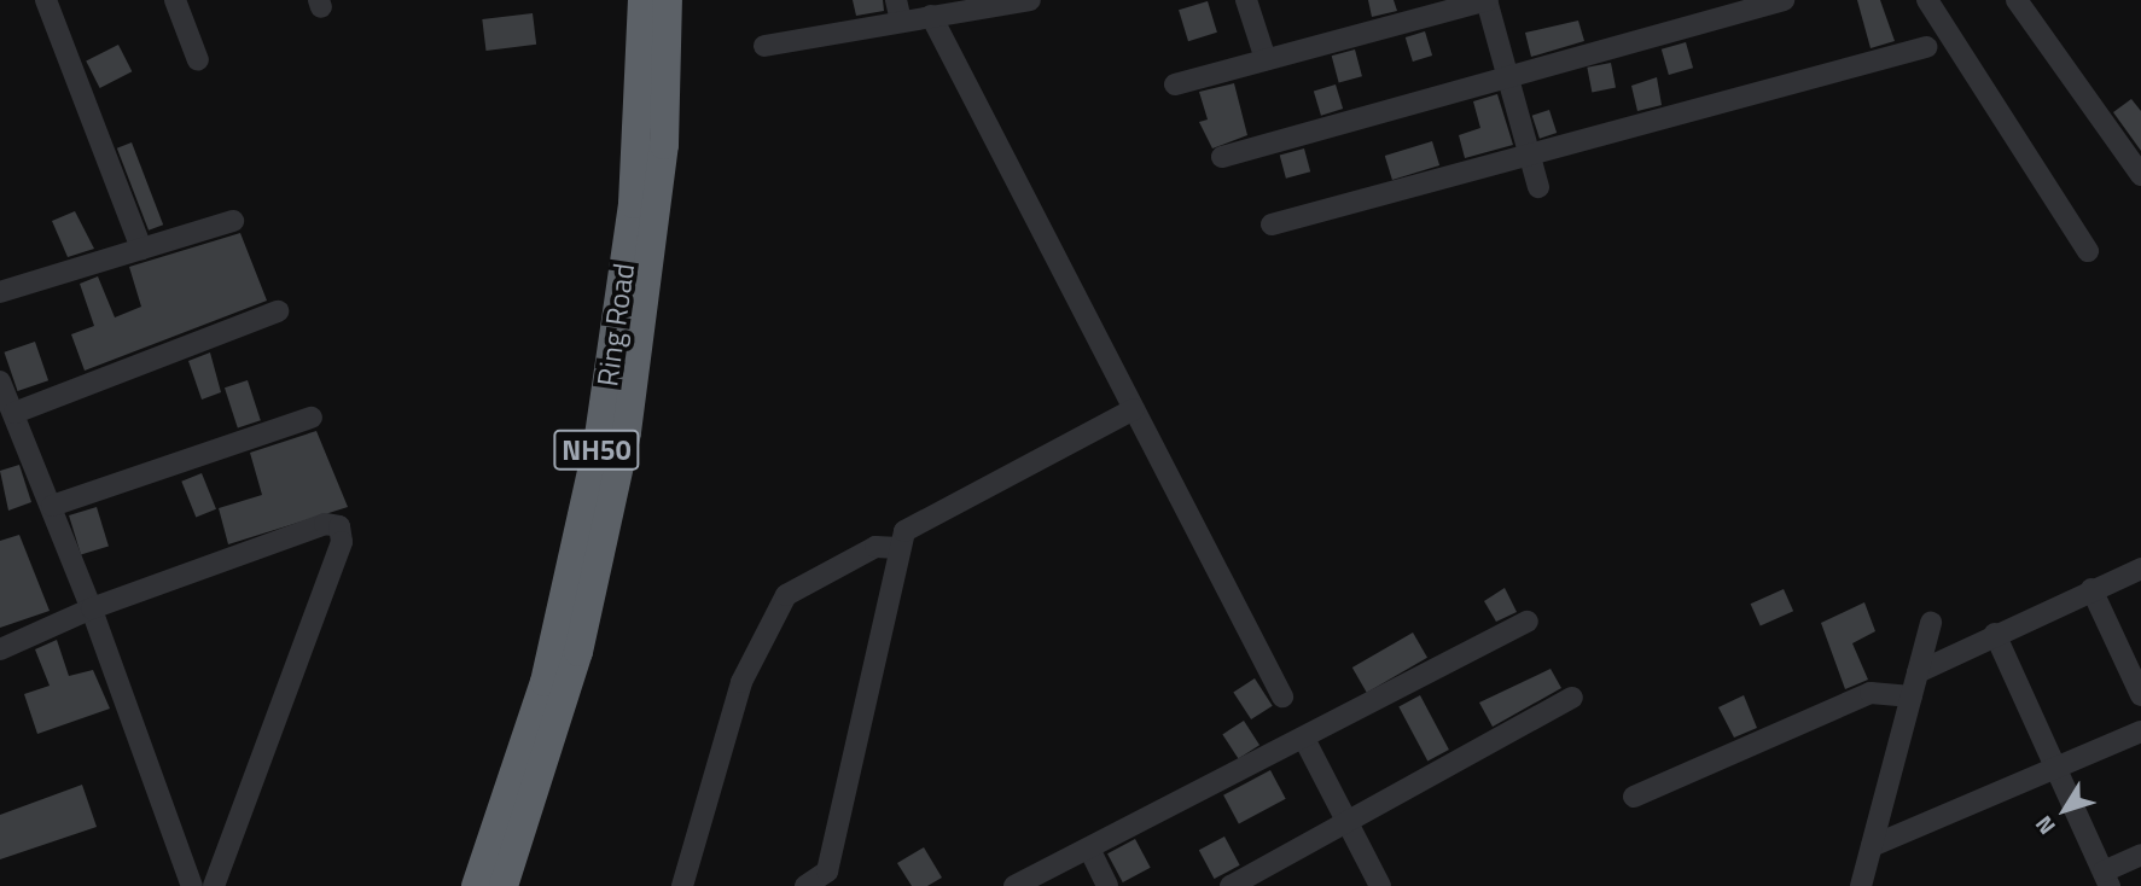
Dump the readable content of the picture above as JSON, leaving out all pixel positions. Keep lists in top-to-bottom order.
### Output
{
  "streets": {
    "highway": ["Ring Road", "NH50"]
  },
  "north": "bottom left"
}
